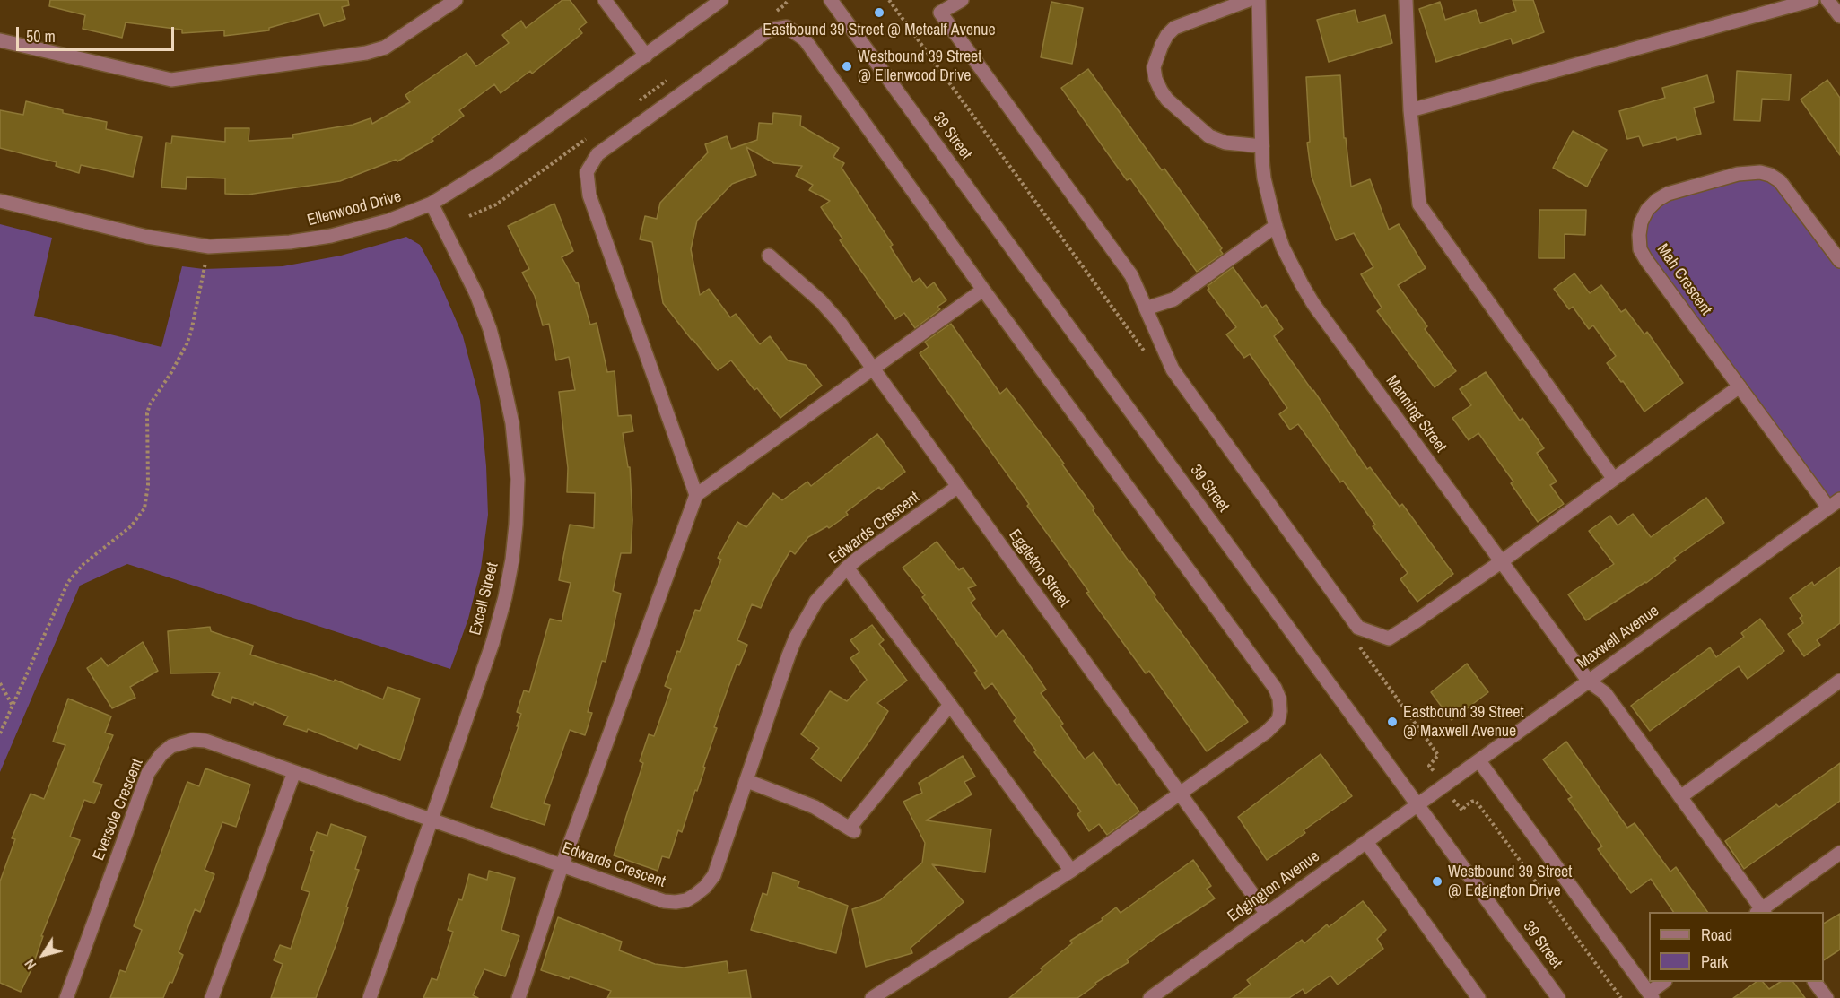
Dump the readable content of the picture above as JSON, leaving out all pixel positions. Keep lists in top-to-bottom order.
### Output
{
  "streets": {
    "street": [
      "39 Street",
      "Ellenwood Drive",
      "Mah Crescent",
      "Manning Street",
      "Edwards Crescent",
      "Eggleton Street",
      "Excell Street",
      "Maxwell Avenue",
      "Eversole Crescent",
      "Edgington Avenue"
    ]
  },
  "crossings": [
    ["39 Street", "Maxwell Avenue"],
    ["39 Street", "Edgington Avenue"],
    ["Ellenwood Drive", "Excell Street"],
    ["Mah Crescent", "Maxwell Avenue"],
    ["Manning Street", "Maxwell Avenue"],
    ["Edwards Crescent", "Eggleton Street"],
    ["Edwards Crescent", "Excell Street"],
    ["Edwards Crescent", "Eversole Crescent"],
    ["Eggleton Street", "Edgington Avenue"],
    ["Excell Street", "Eversole Crescent"],
    ["Maxwell Avenue", "Edgington Avenue"]
  ],
  "places": [
    "Eastbound 39 Street @ Metcalf Avenue",
    "Westbound 39 Street @ Ellenwood Drive",
    "Eastbound 39 Street @ Maxwell Avenue",
    "Westbound 39 Street @ Edgington Drive"
  ],
  "legend": ["Road", "Park"],
  "scale_bar": "50 m",
  "north": "bottom left"
}
